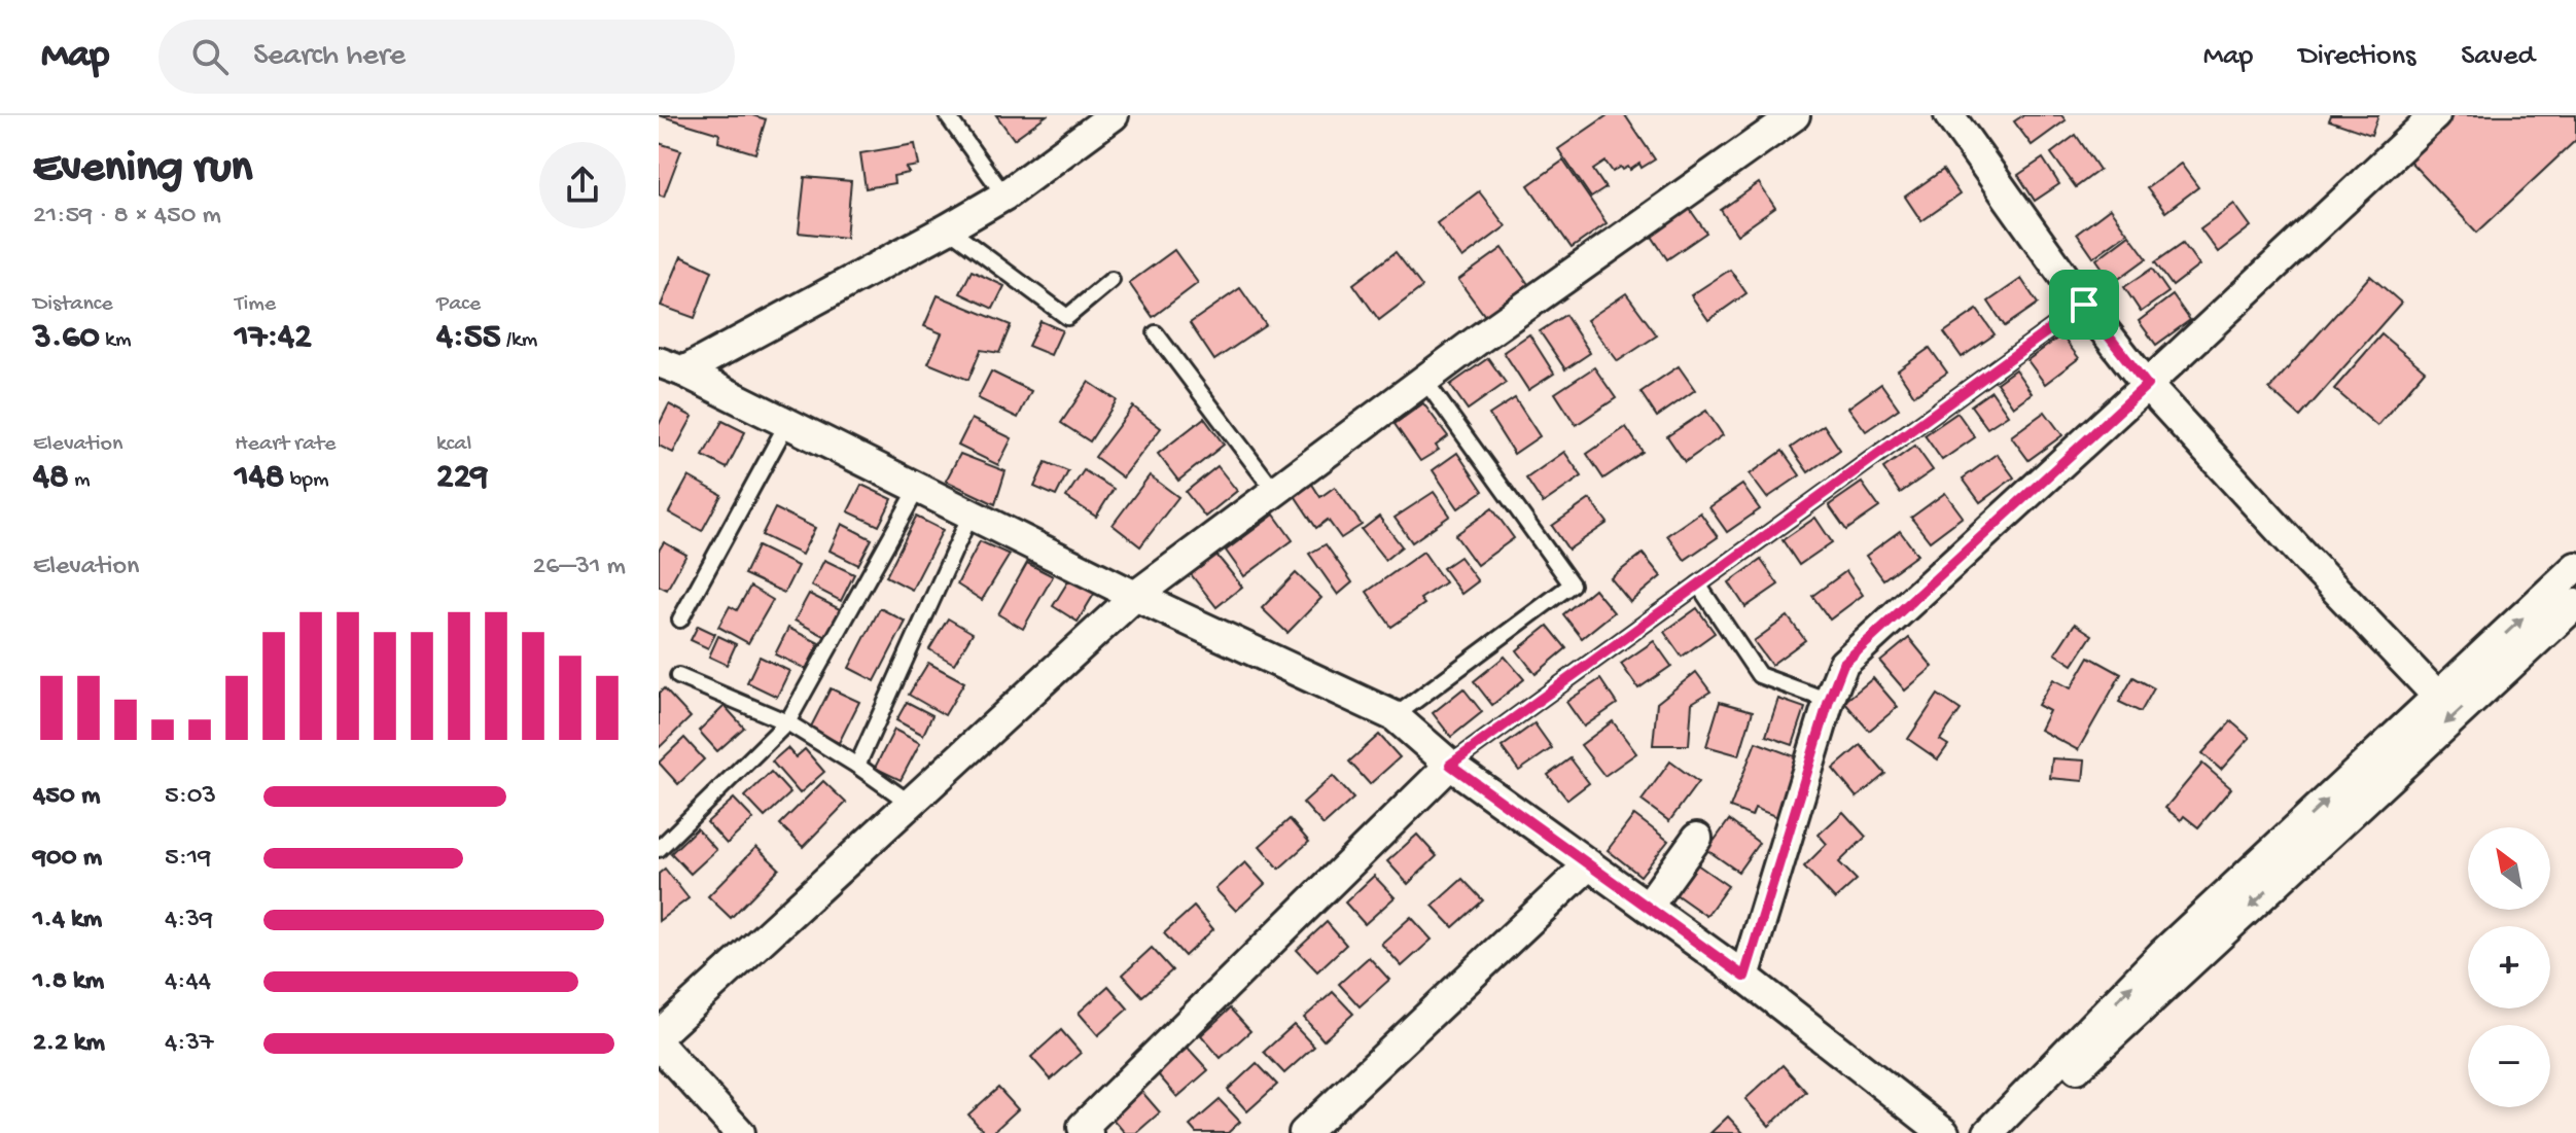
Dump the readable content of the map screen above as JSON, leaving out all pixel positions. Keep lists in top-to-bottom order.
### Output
{
  "north": "top left",
  "page": {
    "header": "Map",
    "search": "Search here",
    "nav": ["Map", "Directions", "Saved"],
    "heading": ["Evening run", "21:59 · 8 × 450 m"],
    "stats": [
      ["Distance", "3.60 km"],
      ["Time", "17:42"],
      ["Pace", "4:55 /km"],
      ["Elevation", "48 m"],
      ["Heart rate", "148 bpm"],
      ["kcal", "229"]
    ],
    "chart": ["Elevation", "26–31 m"],
    "list": [
      {
        "name": "450 m",
        "note": "5:03"
      },
      {
        "name": "900 m",
        "note": "5:19"
      },
      {
        "name": "1.4 km",
        "note": "4:39"
      },
      {
        "name": "1.8 km",
        "note": "4:44"
      },
      {
        "name": "2.2 km",
        "note": "4:37"
      }
    ],
    "map_buttons": ["+", "−"]
  }
}
